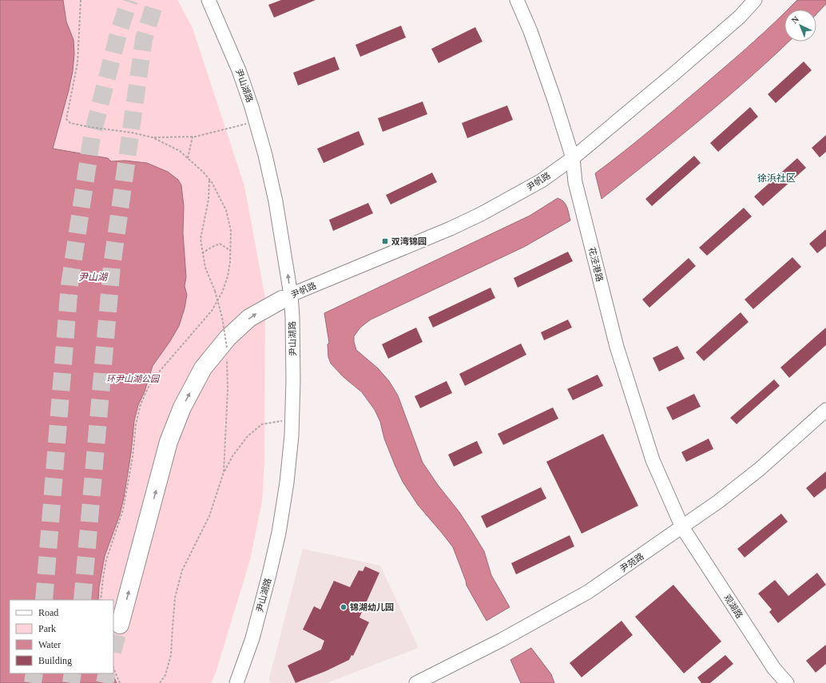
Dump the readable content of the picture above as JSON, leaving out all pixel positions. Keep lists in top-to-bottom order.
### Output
{
  "streets": {
    "main road": [
      "尹山湖路",
      "尹帆路",
      "花泾港路",
      "尹苑路",
      "观湖路"
    ]
  },
  "crossings": [
    ["尹山湖路", "尹帆路"],
    ["尹帆路", "花泾港路"],
    ["花泾港路", "尹苑路"],
    ["花泾港路", "观湖路"],
    ["尹苑路", "观湖路"]
  ],
  "districts": ["徐浜社区"],
  "water": ["尹山湖"],
  "parks": ["环尹山湖公园"],
  "places": {
    "transit": ["双湾锦园"],
    "other": ["锦湖幼儿园"]
  },
  "legend": [
    "Road",
    "Park",
    "Water",
    "Building"
  ],
  "north": "top left"
}
